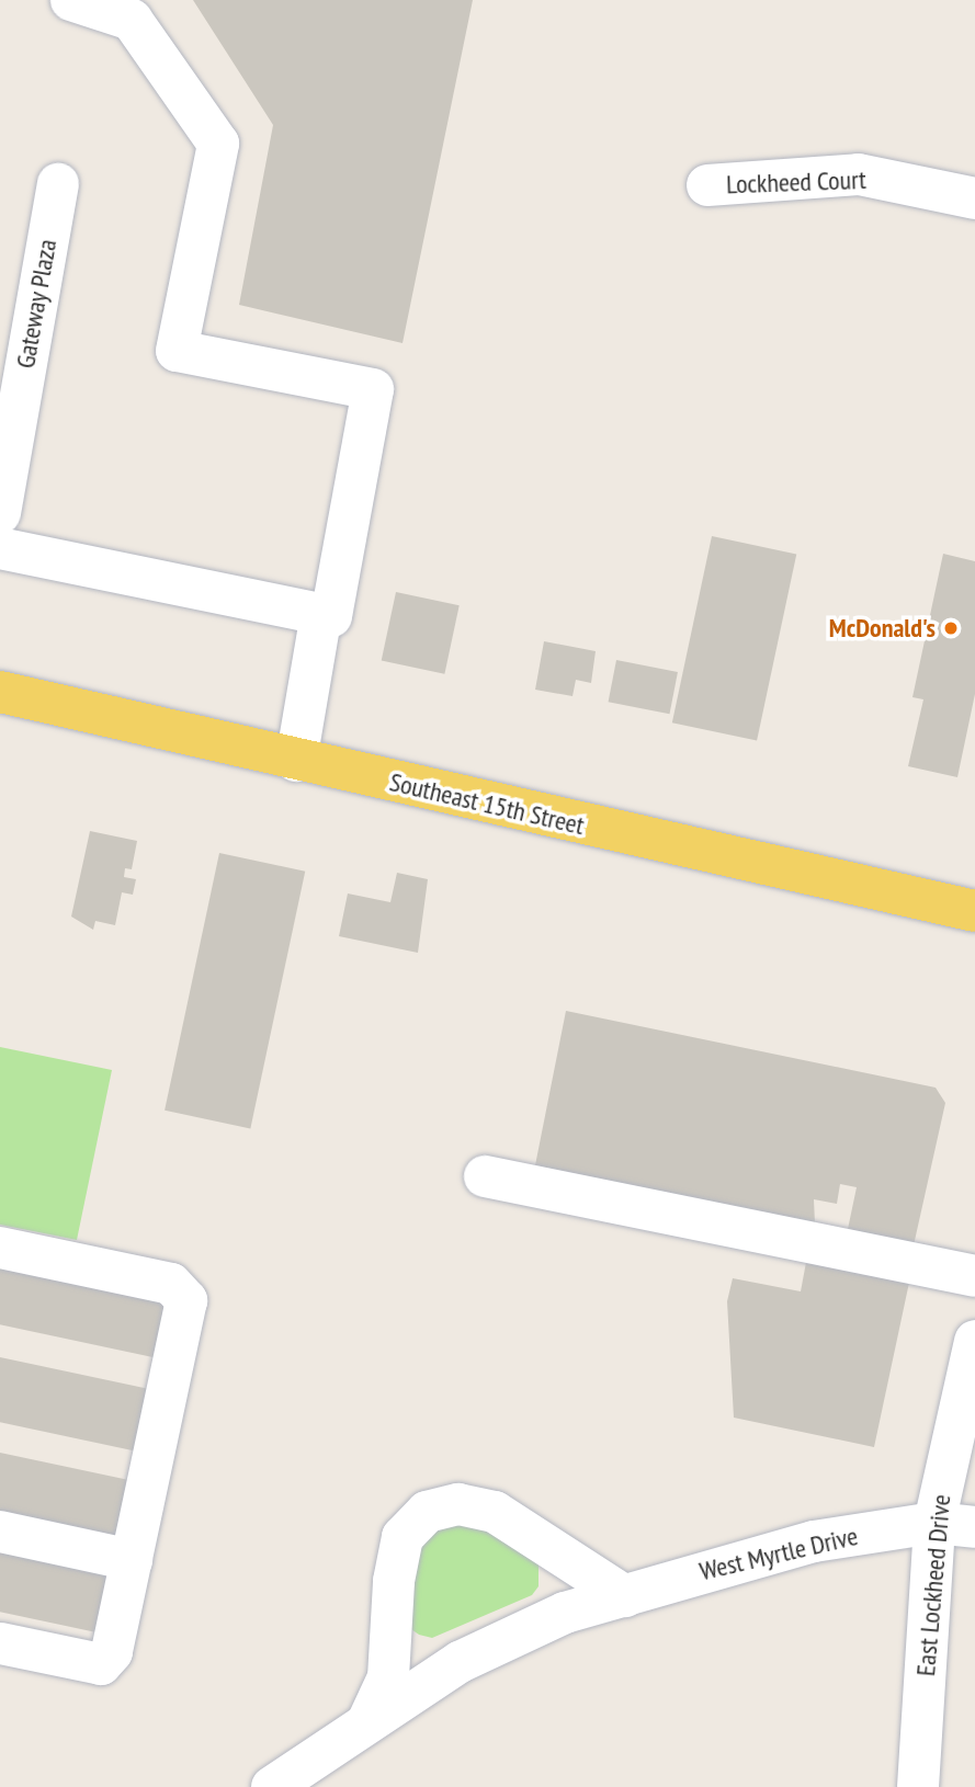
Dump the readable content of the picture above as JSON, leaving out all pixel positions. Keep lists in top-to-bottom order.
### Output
{
  "streets": {
    "main road": ["Southeast 15th Street"],
    "street": [
      "Lockheed Court",
      "Gateway Plaza",
      "West Myrtle Drive",
      "East Lockheed Drive"
    ]
  },
  "crossings": [
    ["West Myrtle Drive", "East Lockheed Drive"]
  ],
  "places": ["McDonald's"]
}
